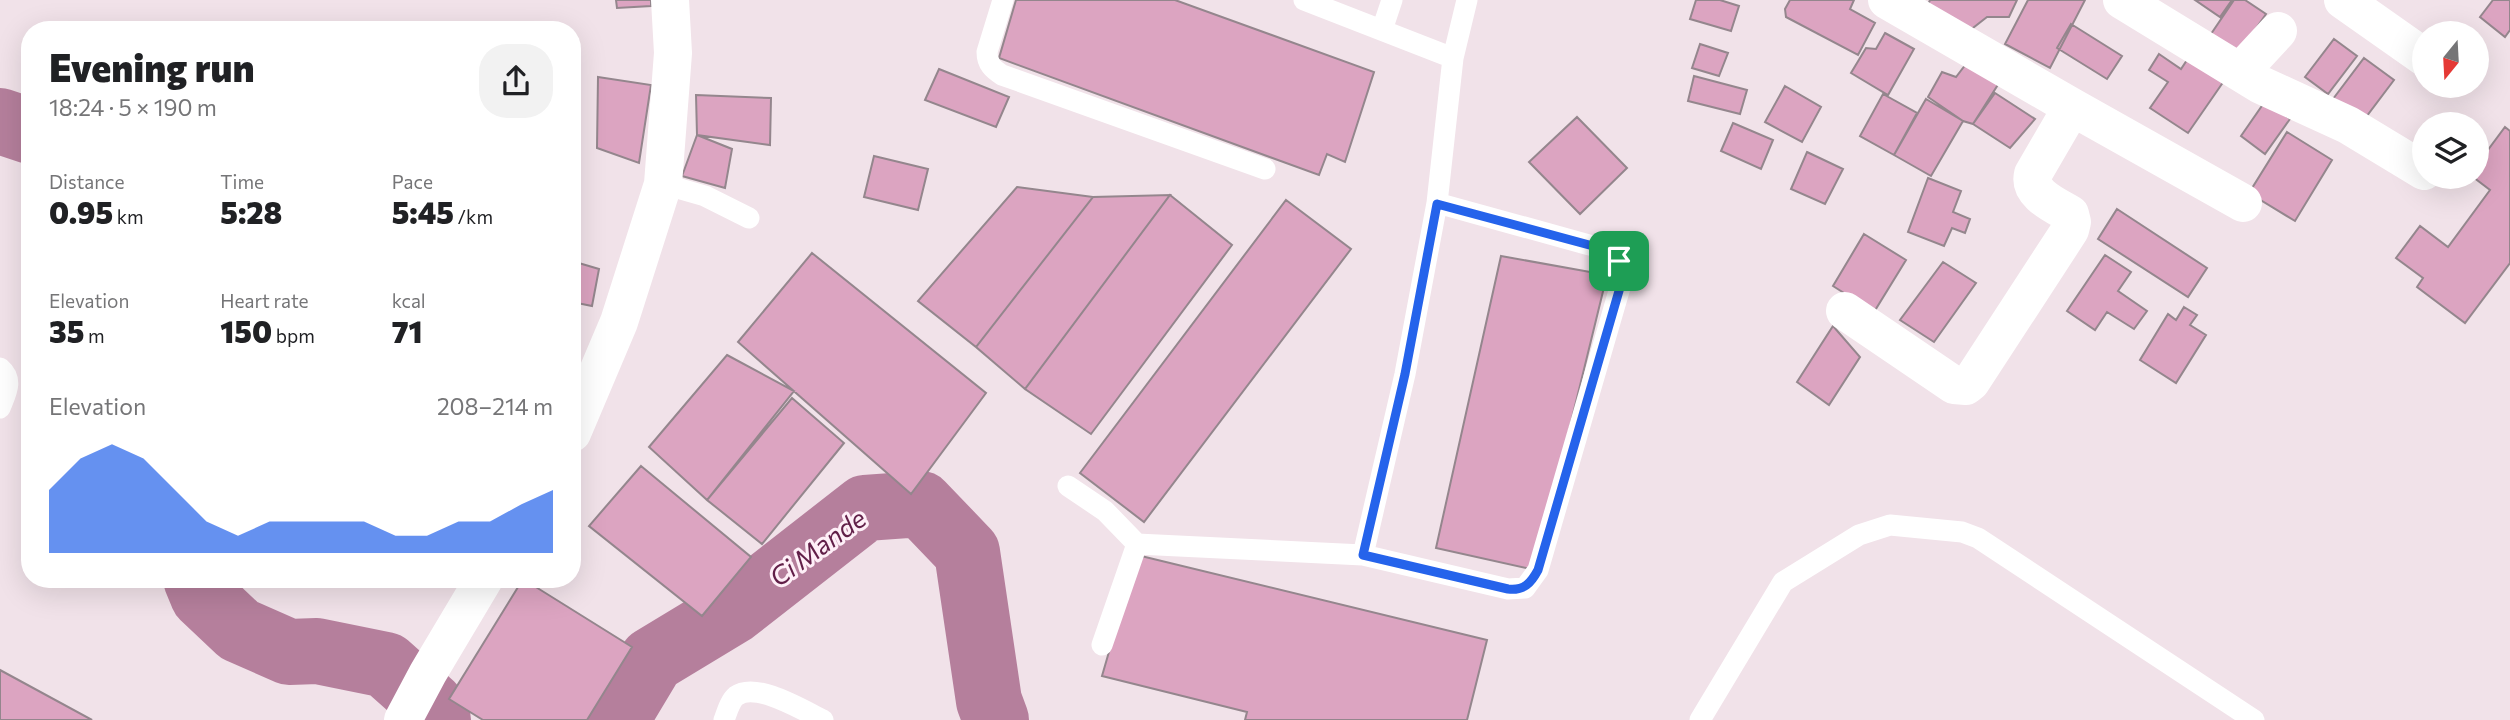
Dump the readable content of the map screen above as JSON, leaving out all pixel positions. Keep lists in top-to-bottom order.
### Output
{
  "water": ["Ci Mande"],
  "north": "bottom",
  "page": {
    "heading": ["Evening run", "18:24 · 5 × 190 m"],
    "stats": [
      ["Distance", "0.95 km"],
      ["Time", "5:28"],
      ["Pace", "5:45 /km"],
      ["Elevation", "35 m"],
      ["Heart rate", "150 bpm"],
      ["kcal", "71"]
    ],
    "chart": ["Elevation", "208–214 m"]
  }
}
